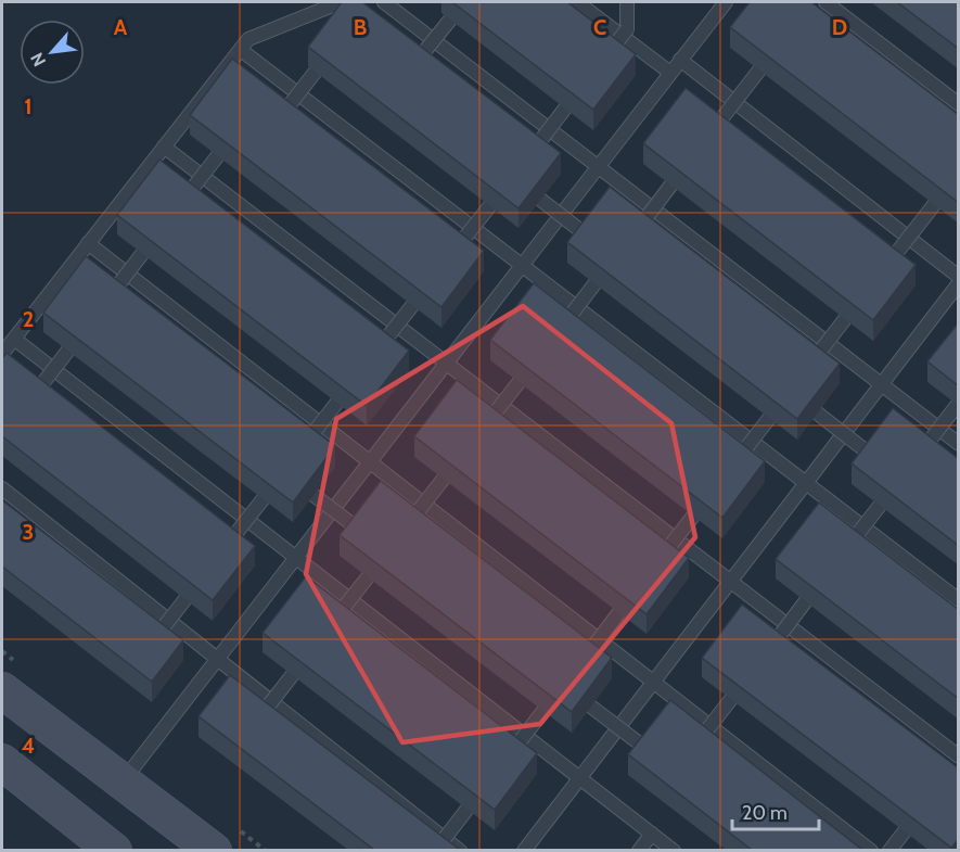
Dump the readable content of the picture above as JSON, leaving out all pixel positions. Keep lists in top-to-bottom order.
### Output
{
  "scale_bar": "20 m",
  "north": "bottom left",
  "grid": {
    "columns": [
      "A",
      "B",
      "C",
      "D"
    ],
    "rows": [
      "1",
      "2",
      "3",
      "4"
    ]
  }
}
